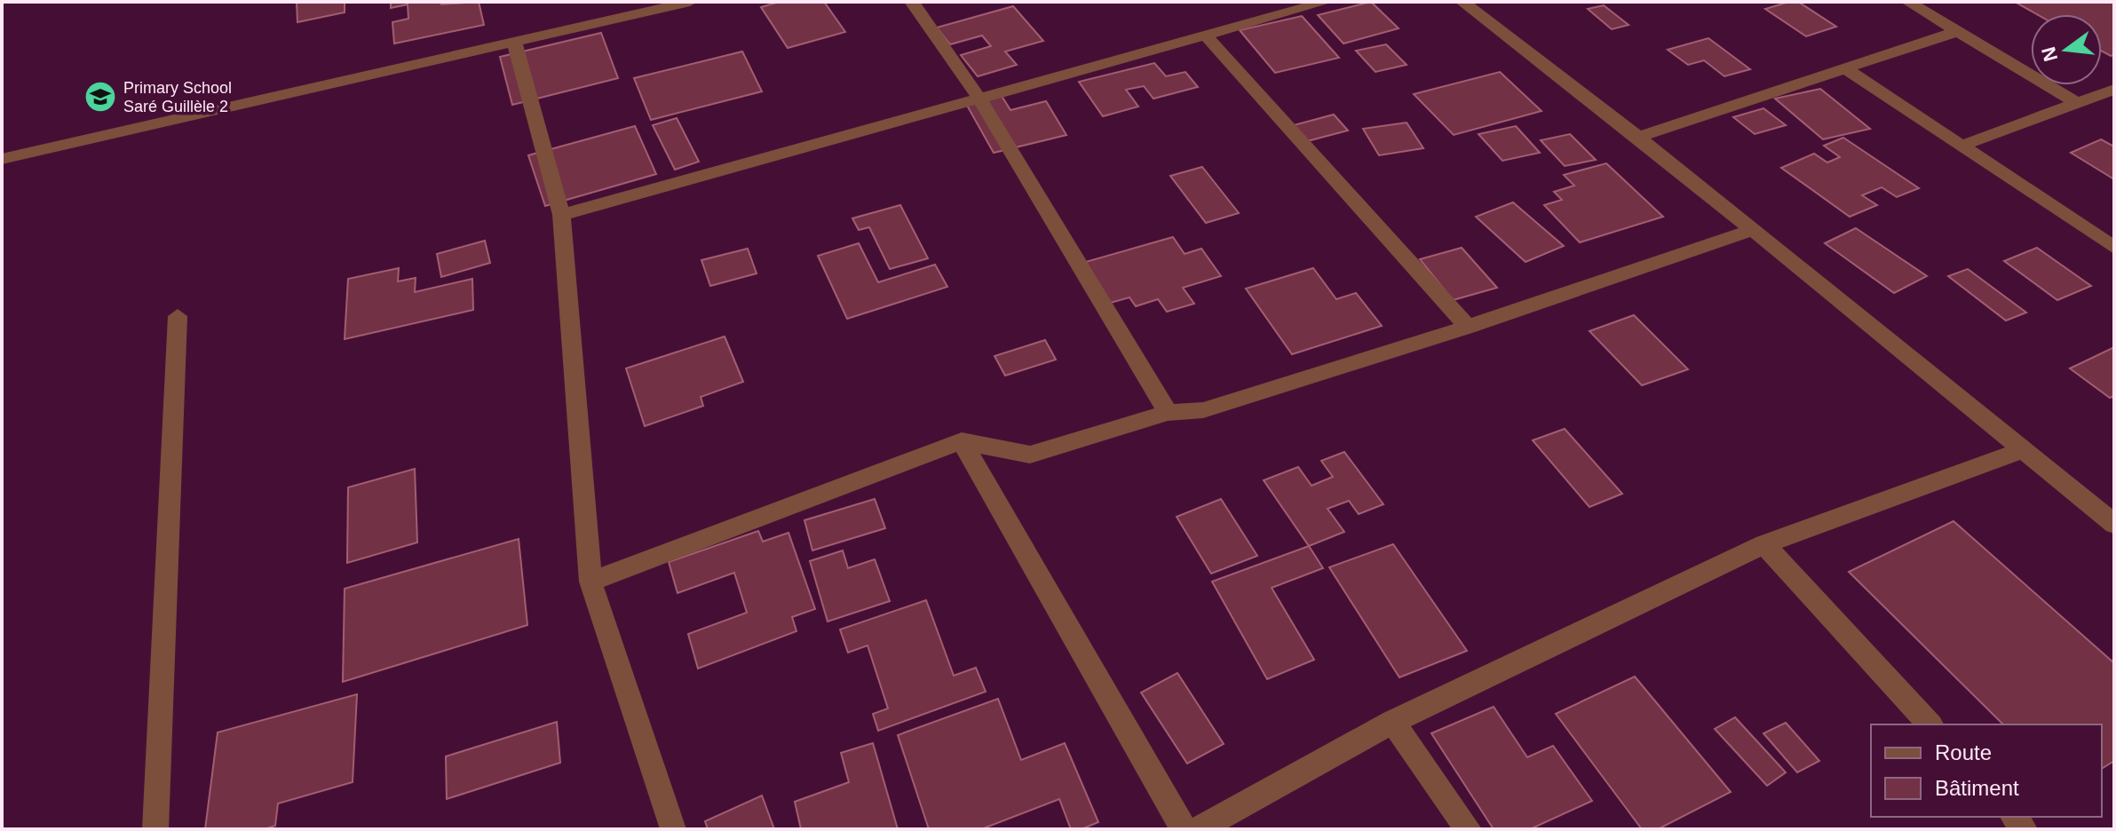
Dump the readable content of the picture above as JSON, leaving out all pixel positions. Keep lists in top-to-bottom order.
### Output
{
  "places": {
    "school or university": ["Primary School Saré Guillèle 2"]
  },
  "legend": ["Route", "Bâtiment"],
  "north": "left"
}
